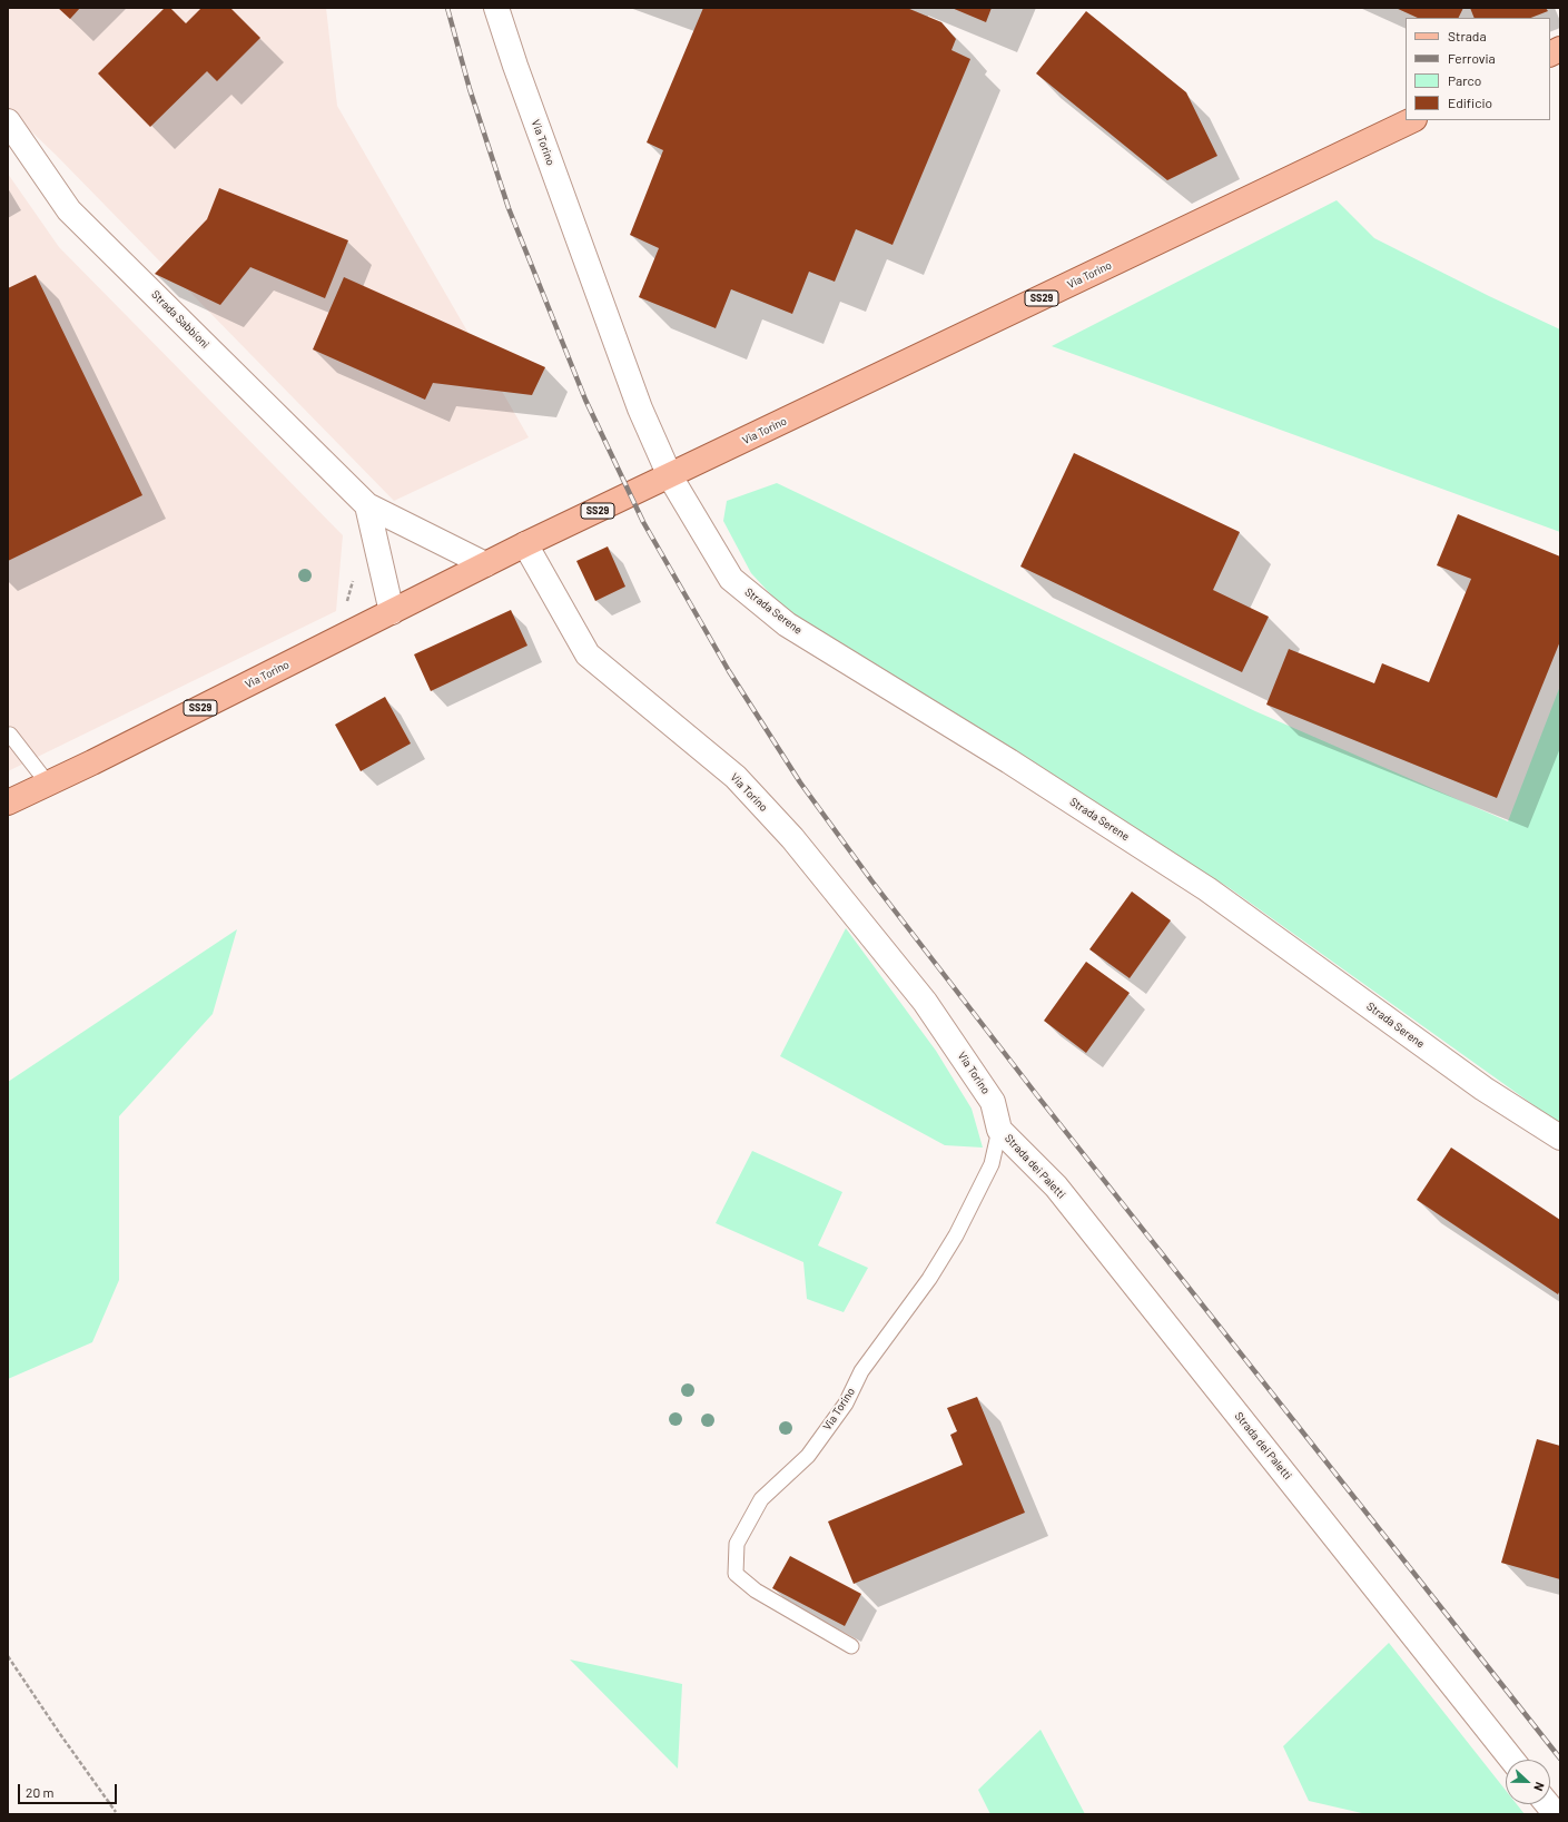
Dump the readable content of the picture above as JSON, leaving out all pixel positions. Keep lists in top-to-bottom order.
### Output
{
  "streets": {
    "main road": ["Via Torino", "SS29"],
    "street": ["Strada Sabbioni", "Strada Serene", "Strada dei Paletti"]
  },
  "crossings": [
    ["Via Torino", "Strada Sabbioni"],
    ["Via Torino", "Strada Serene"],
    ["Via Torino", "Strada dei Paletti"]
  ],
  "legend": [
    "Strada",
    "Ferrovia",
    "Parco",
    "Edificio"
  ],
  "scale_bar": "20 m",
  "north": "right"
}
